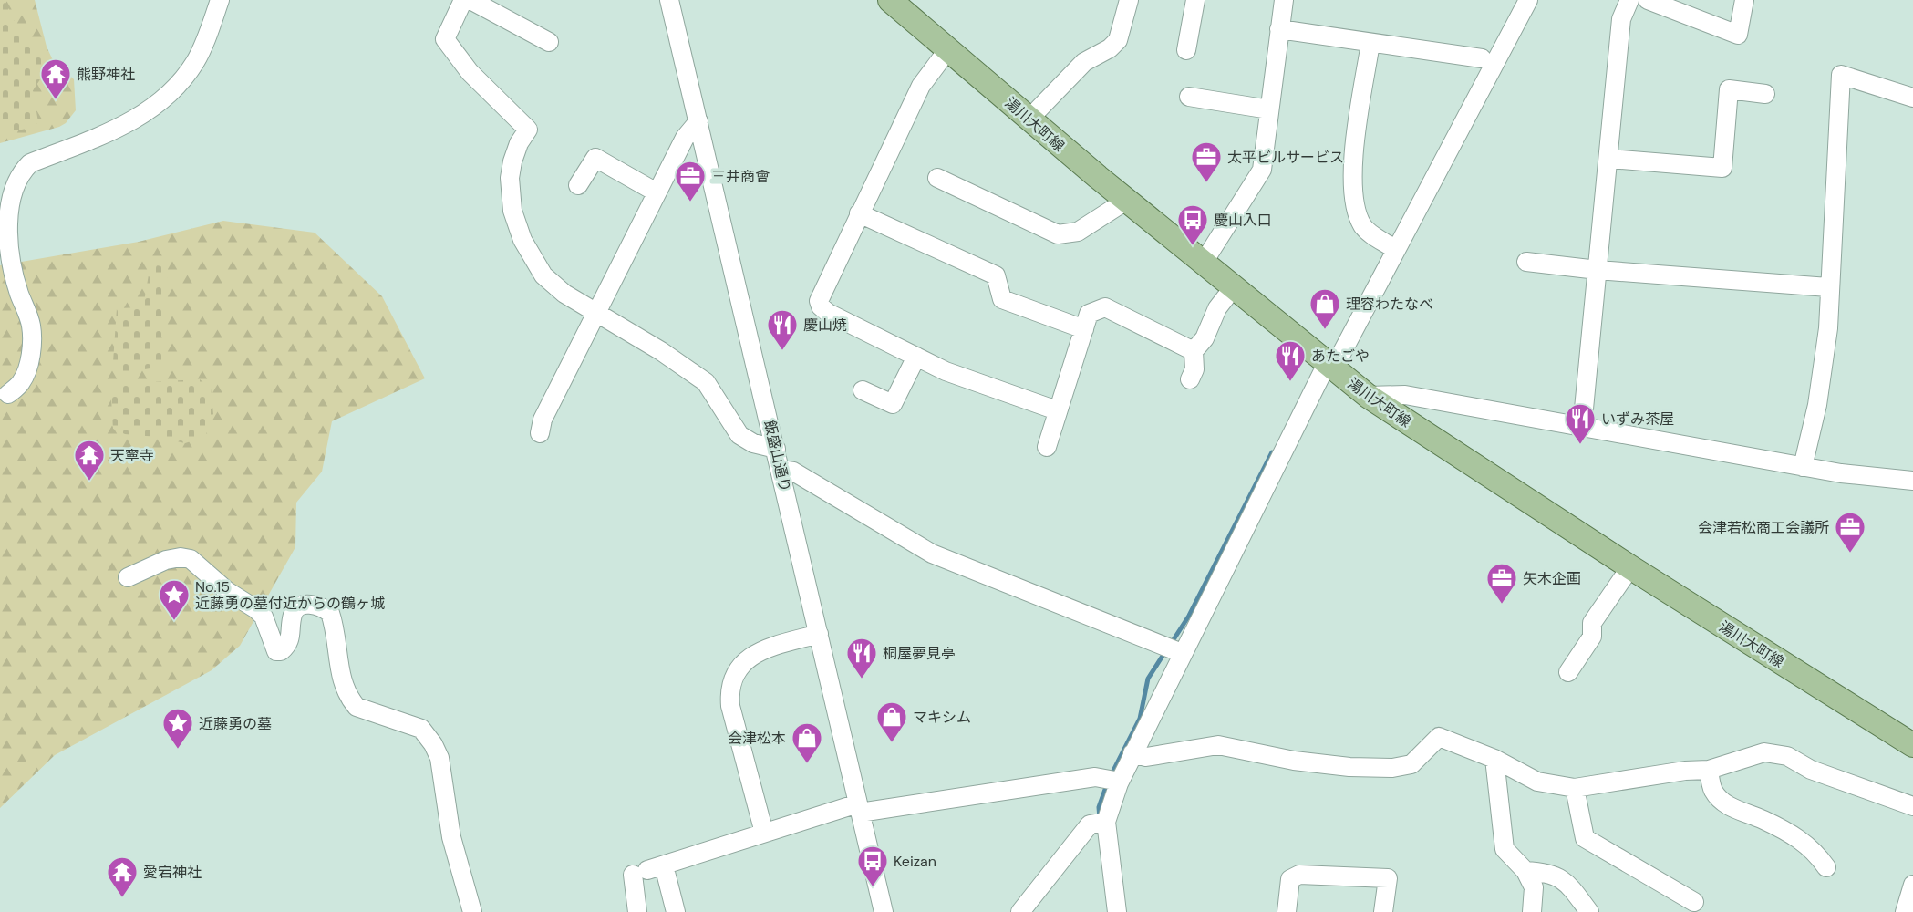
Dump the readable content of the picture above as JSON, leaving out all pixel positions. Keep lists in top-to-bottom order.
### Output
{
  "streets": {
    "main road": ["湯川大町線"],
    "street": ["飯盛山通り"]
  },
  "places": {
    "temple": ["熊野神社", "天寧寺", "愛宕神社"],
    "office": [
      "太平ビルサービス",
      "三井商會",
      "会津若松商工会議所",
      "矢木企画"
    ],
    "bus stop": ["慶山入口", "Keizan"],
    "shop": ["理容わたなべ", "マキシム", "会津松本"],
    "restaurant": [
      "慶山焼",
      "あたごや",
      "いずみ茶屋",
      "桐屋夢見亭"
    ],
    "place": ["No.15 近藤勇の墓付近からの鶴ヶ城", "近藤勇の墓"]
  }
}
